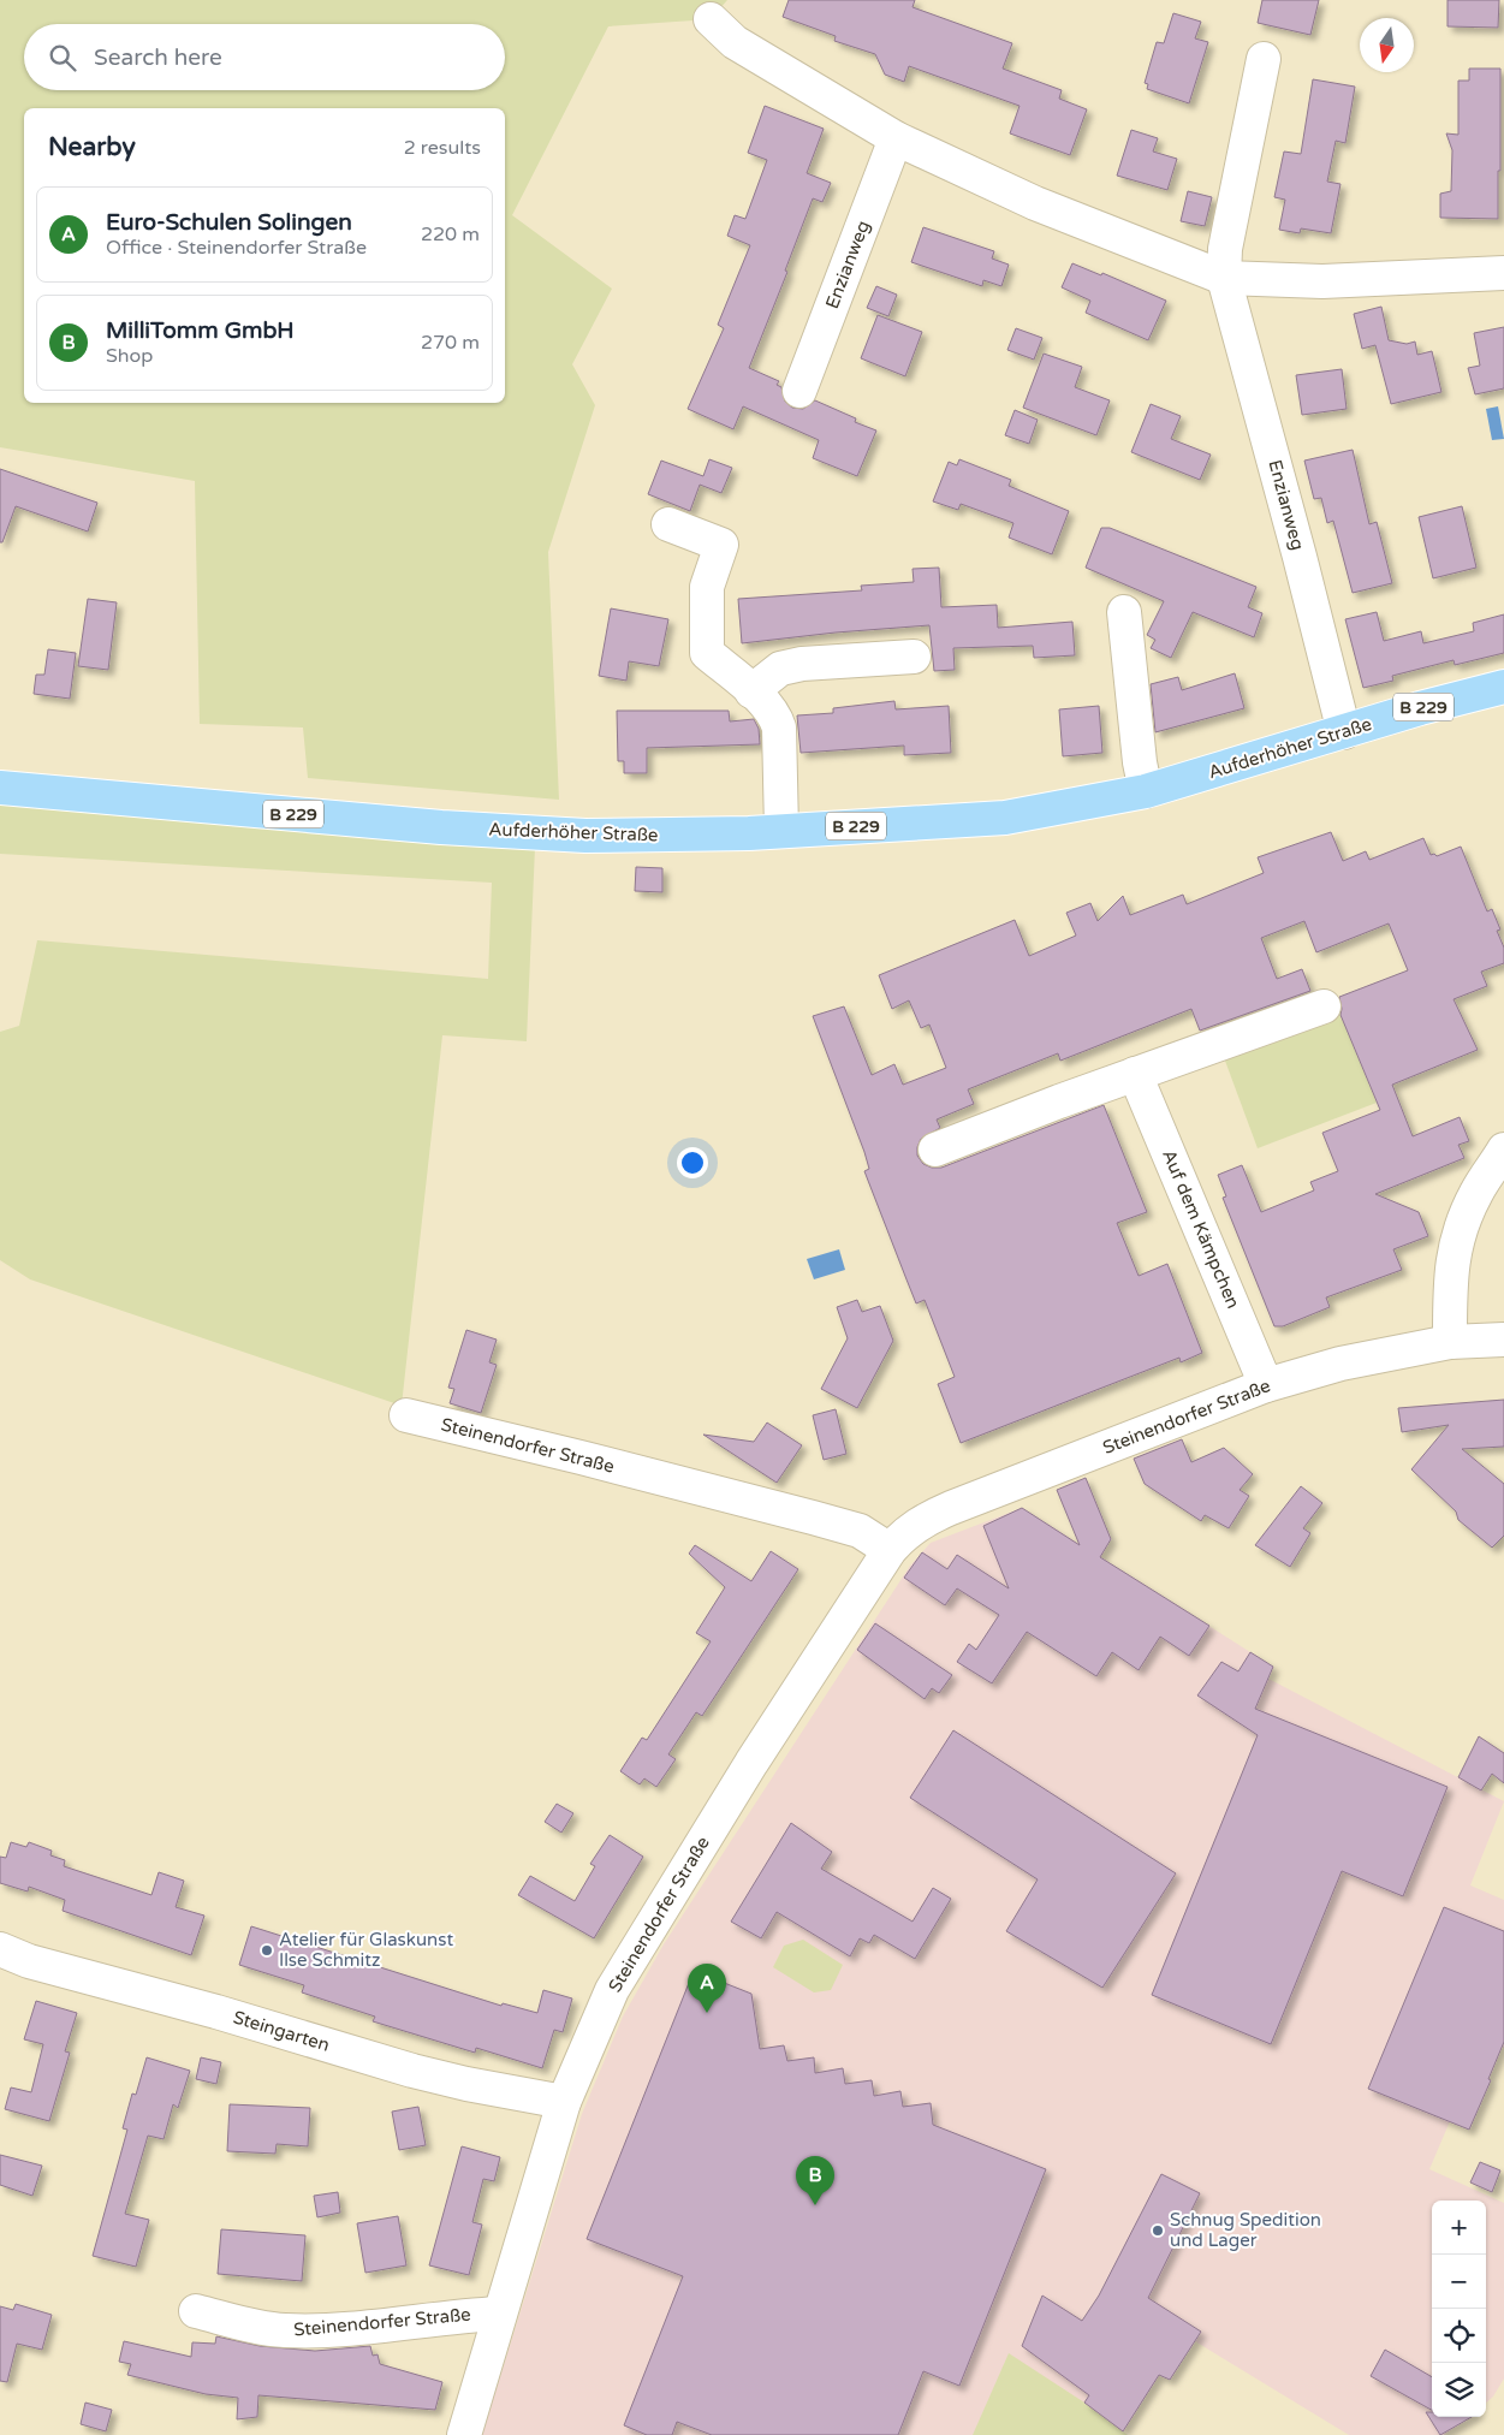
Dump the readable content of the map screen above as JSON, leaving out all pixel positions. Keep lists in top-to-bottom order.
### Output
{
  "streets": {
    "main road": ["B 229", "Aufderhöher Straße"],
    "street": [
      "Enzianweg",
      "Auf dem Kämpchen",
      "Steinendorfer Straße",
      "Steingarten"
    ]
  },
  "crossings": [
    ["Enzianweg", "Aufderhöher Straße"],
    ["Auf dem Kämpchen", "Steinendorfer Straße"],
    ["Steinendorfer Straße", "Steingarten"]
  ],
  "places": ["Atelier für Glaskunst Ilse Schmitz", "Schnug Spedition und Lager"],
  "north": "bottom",
  "page": {
    "search": "Search here",
    "heading": ["Nearby", "2 results"],
    "list": [
      {
        "mark": "A",
        "name": "Euro-Schulen Solingen",
        "note": "Office · Steinendorfer Straße",
        "value": "220 m"
      },
      {
        "mark": "B",
        "name": "MilliTomm GmbH",
        "note": "Shop",
        "value": "270 m"
      }
    ],
    "pins": ["A", "B"],
    "map_buttons": ["+", "−"]
  }
}
